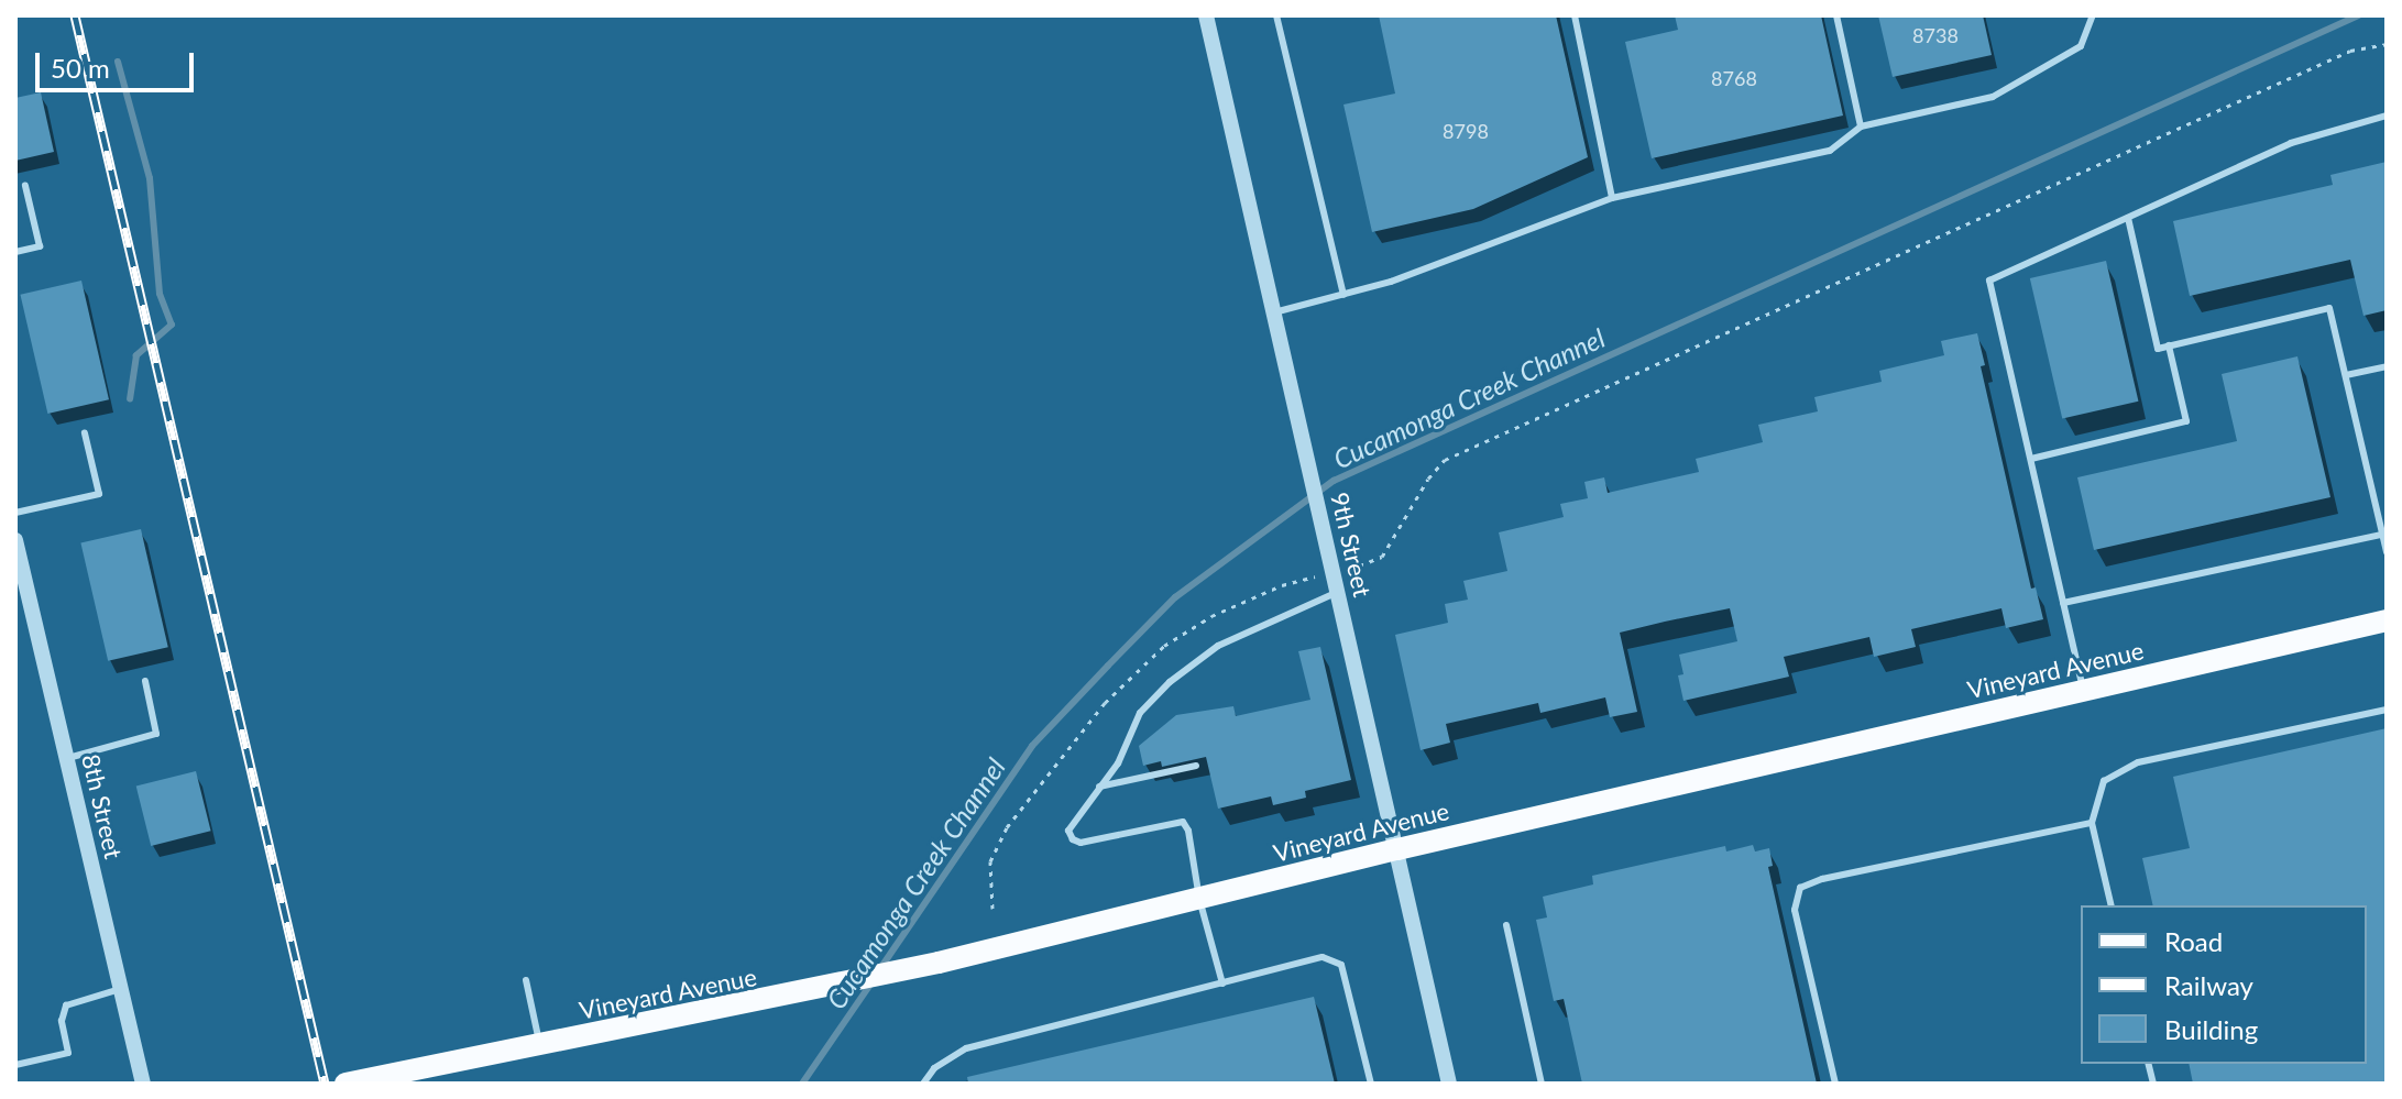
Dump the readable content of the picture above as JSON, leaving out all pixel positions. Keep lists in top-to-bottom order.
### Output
{
  "streets": {
    "main road": ["Vineyard Avenue"],
    "street": ["9th Street", "8th Street"]
  },
  "crossings": [
    ["9th Street", "Vineyard Avenue"]
  ],
  "water": ["Cucamonga Creek Channel"],
  "house_numbers": ["8738", "8768", "8798"],
  "legend": ["Road", "Railway", "Building"],
  "scale_bar": "50 m"
}
